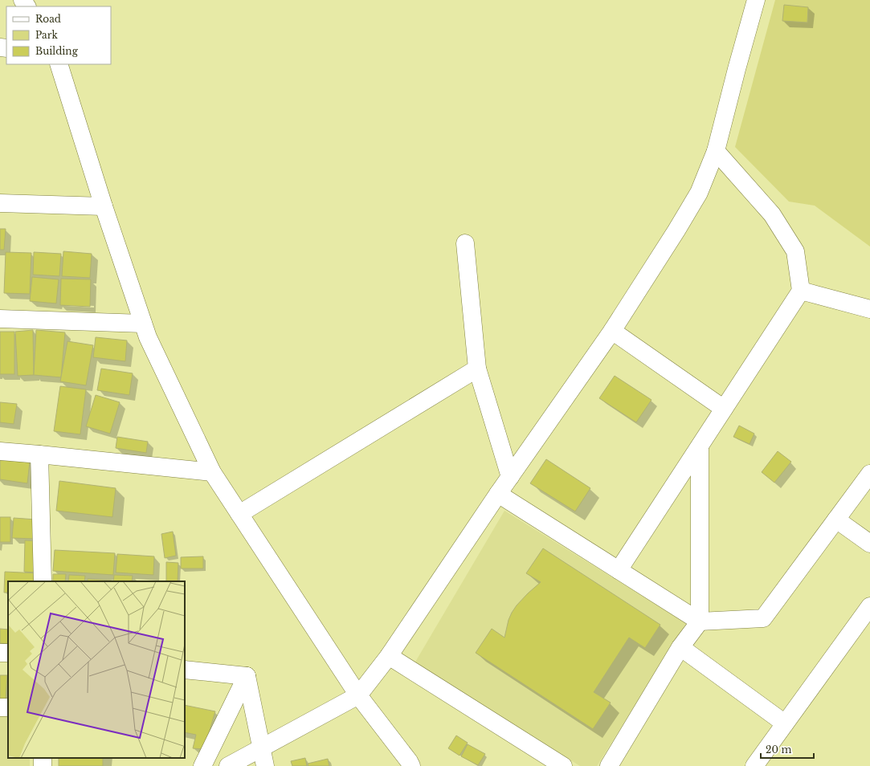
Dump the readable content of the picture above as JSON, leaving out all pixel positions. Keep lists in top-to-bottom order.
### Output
{
  "legend": ["Road", "Park", "Building"],
  "scale_bar": "20 m"
}
